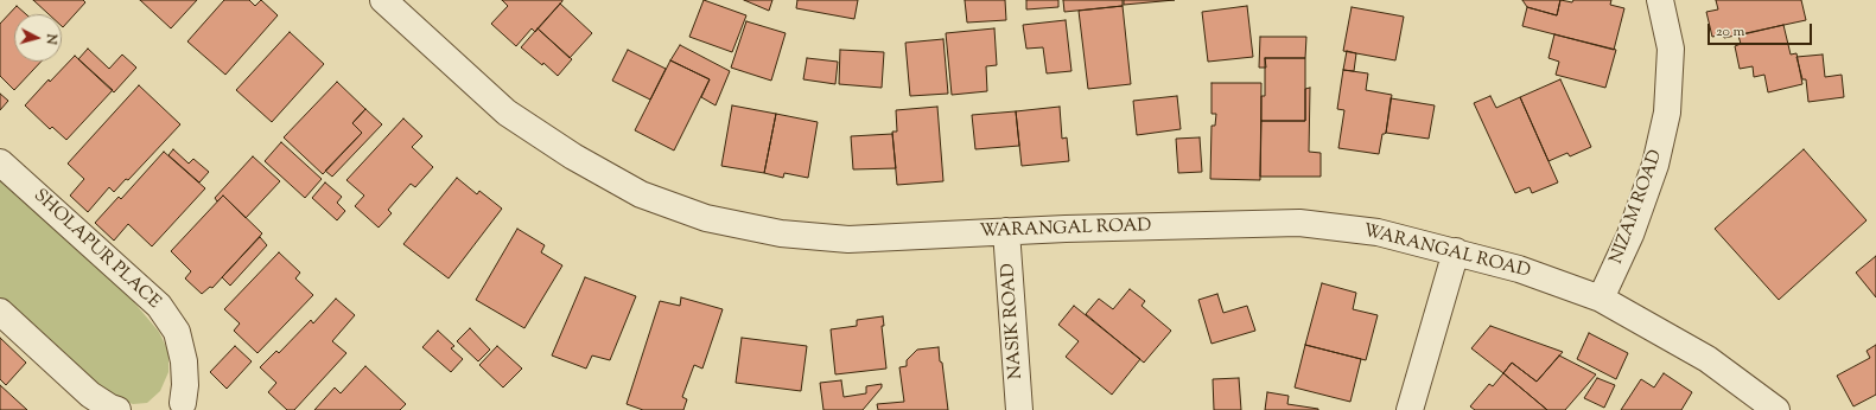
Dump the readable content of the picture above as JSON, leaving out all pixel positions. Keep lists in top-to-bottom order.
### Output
{
  "streets": {
    "street": [
      "NIZAM ROAD",
      "WARANGAL ROAD",
      "SHOLAPUR PLACE",
      "NASIK ROAD"
    ]
  },
  "crossings": [
    ["NIZAM ROAD", "WARANGAL ROAD"],
    ["WARANGAL ROAD", "NASIK ROAD"]
  ],
  "scale_bar": "20 m",
  "north": "right"
}
